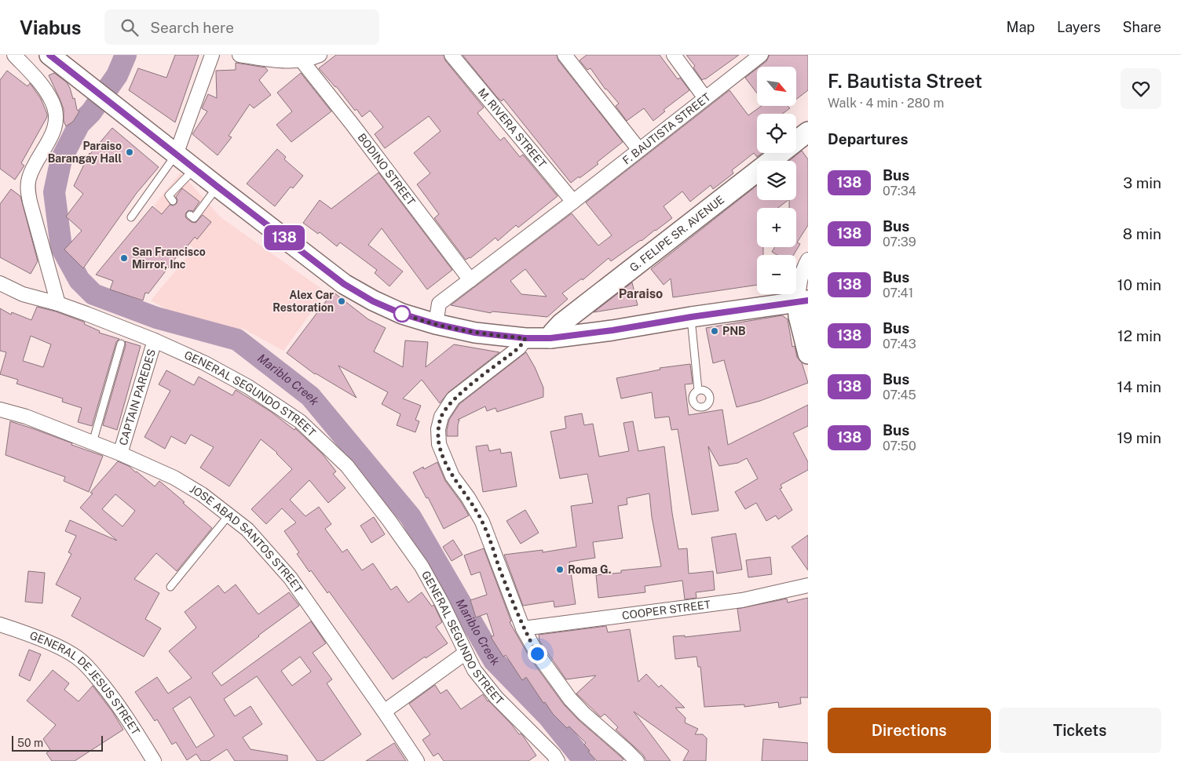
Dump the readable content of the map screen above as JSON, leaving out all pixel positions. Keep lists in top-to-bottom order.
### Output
{
  "streets": {
    "main road": ["G. FELIPE SR. AVENUE"],
    "street": [
      "M. RIVERA STREET",
      "F. BAUTISTA STREET",
      "BODINO STREET",
      "GENERAL SEGUNDO STREET",
      "CAPTAIN PAREDES",
      "JOSE ABAD SANTOS STREET",
      "COOPER STREET",
      "GENERAL DE JESUS STREET"
    ]
  },
  "crossings": [
    ["M. RIVERA STREET", "F. BAUTISTA STREET"],
    ["F. BAUTISTA STREET", "BODINO STREET"],
    ["GENERAL SEGUNDO STREET", "CAPTAIN PAREDES"],
    ["CAPTAIN PAREDES", "JOSE ABAD SANTOS STREET"]
  ],
  "districts": ["Paraiso"],
  "water": ["Mariblo Creek"],
  "places": [
    "Paraiso Barangay Hall",
    "San Francisco Mirror, Inc",
    "Alex Car Restoration",
    "PNB",
    "Roma G."
  ],
  "lines": ["bus line 138"],
  "scale_bar": "50 m",
  "north": "bottom right",
  "page": {
    "header": "Viabus",
    "search": "Search here",
    "nav": ["Map", "Layers", "Share"],
    "on_map": "138",
    "heading": [
      ["F. Bautista Street", "Walk · 4 min · 280 m"],
      "Departures"
    ],
    "map_buttons": ["+", "−"],
    "list": [
      {
        "mark": "138",
        "name": "Bus",
        "note": "07:34",
        "value": "3 min"
      },
      {
        "mark": "138",
        "name": "Bus",
        "note": "07:39",
        "value": "8 min"
      },
      {
        "mark": "138",
        "name": "Bus",
        "note": "07:41",
        "value": "10 min"
      },
      {
        "mark": "138",
        "name": "Bus",
        "note": "07:43",
        "value": "12 min"
      },
      {
        "mark": "138",
        "name": "Bus",
        "note": "07:45",
        "value": "14 min"
      },
      {
        "mark": "138",
        "name": "Bus",
        "note": "07:50",
        "value": "19 min"
      }
    ],
    "buttons": ["Directions", "Tickets"],
    "scale": "50 m"
  }
}
